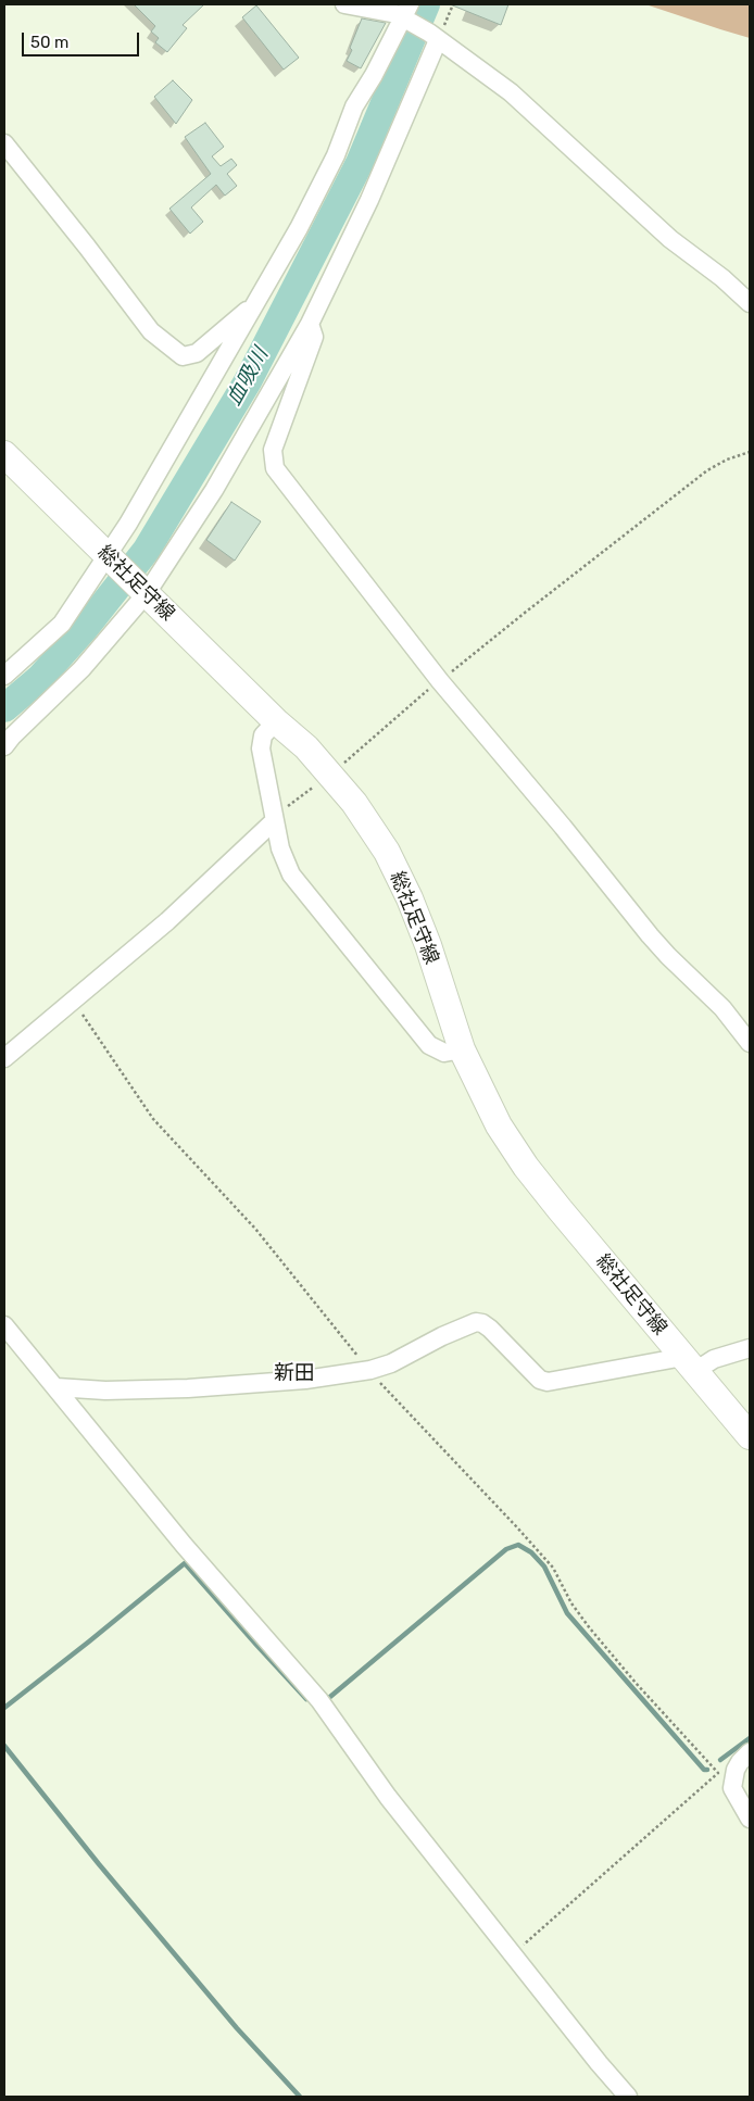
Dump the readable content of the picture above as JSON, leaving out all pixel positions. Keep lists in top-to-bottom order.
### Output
{
  "streets": {
    "main road": ["総社足守線"]
  },
  "districts": ["新田"],
  "water": ["血吸川"],
  "scale_bar": "50 m"
}
